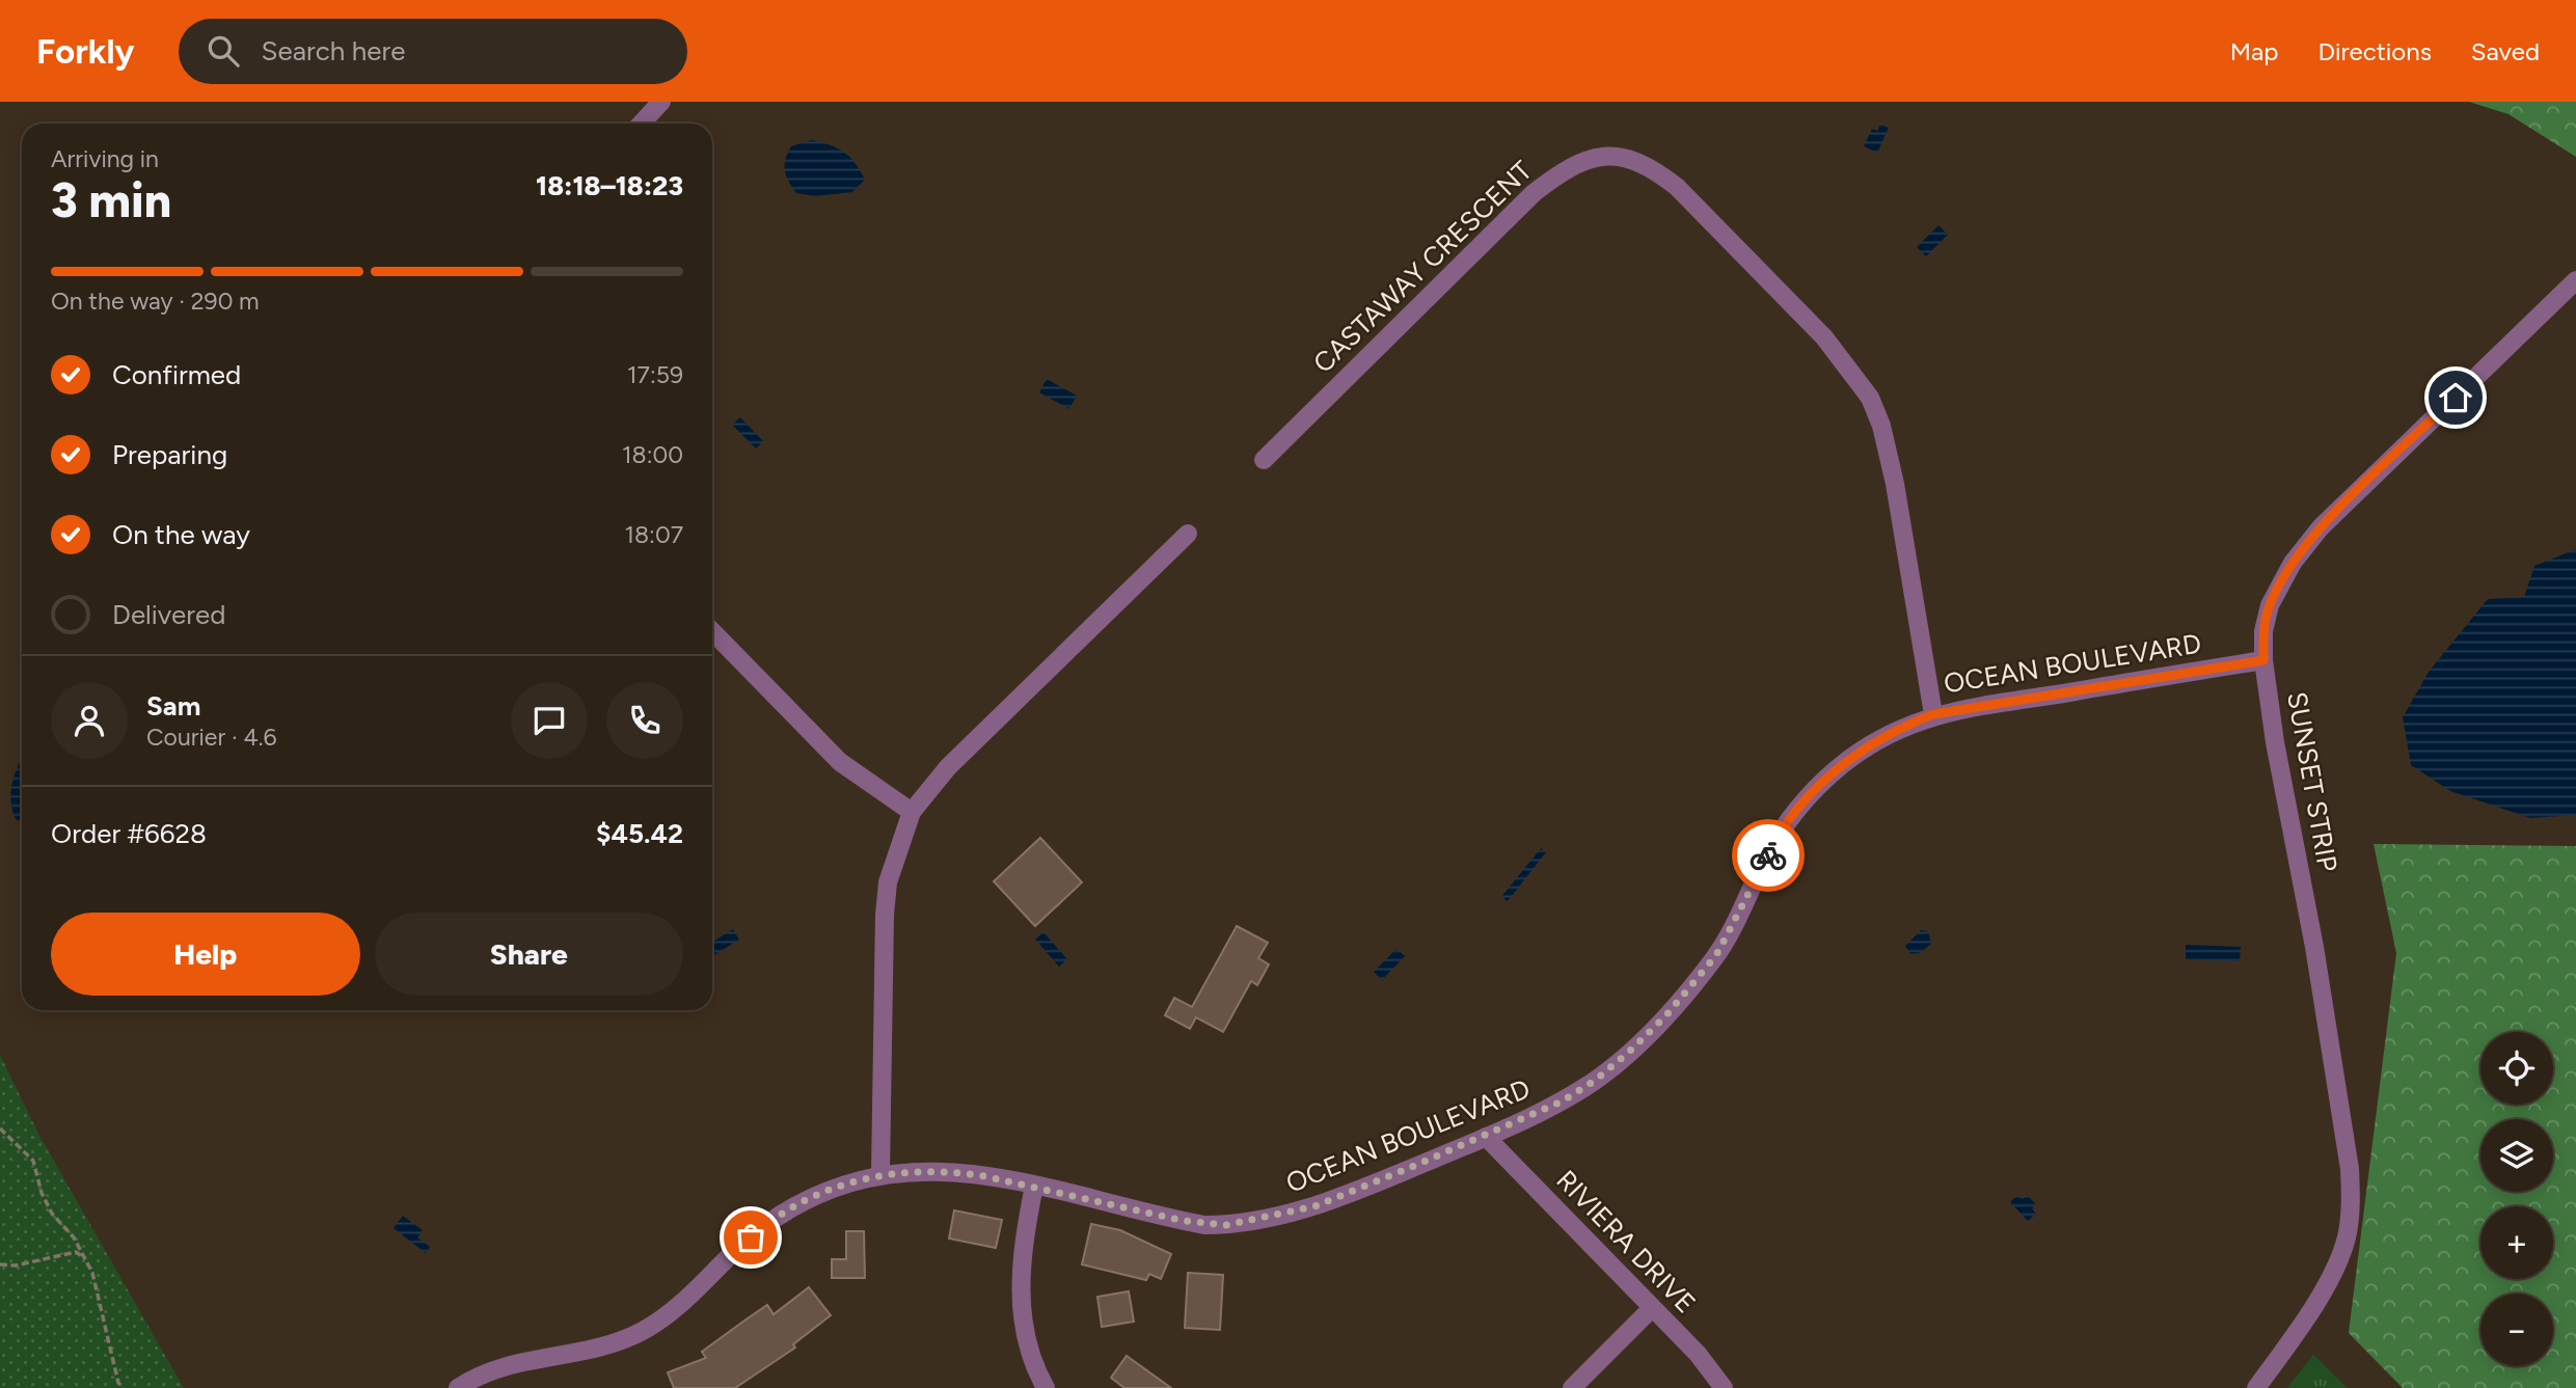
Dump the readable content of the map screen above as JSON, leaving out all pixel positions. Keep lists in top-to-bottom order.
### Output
{
  "streets": {
    "street": [
      "CASTAWAY CRESCENT",
      "OCEAN BOULEVARD",
      "SUNSET STRIP",
      "RIVIERA DRIVE"
    ]
  },
  "crossings": [
    ["CASTAWAY CRESCENT", "OCEAN BOULEVARD"],
    ["OCEAN BOULEVARD", "SUNSET STRIP"],
    ["OCEAN BOULEVARD", "RIVIERA DRIVE"]
  ],
  "page": {
    "header": "Forkly",
    "search": "Search here",
    "nav": ["Map", "Directions", "Saved"],
    "heading": ["3 min", "Arriving in", "18:18–18:23"],
    "panel": [
      "Sam",
      "Courier · 4.6",
      "Order #6628",
      "$45.42"
    ],
    "bar": "On the way · 290 m",
    "list": [
      ["Confirmed", "17:59"],
      ["Preparing", "18:00"],
      ["On the way", "18:07"],
      "Delivered"
    ],
    "buttons": ["Help", "Share"],
    "map_buttons": ["+", "−"]
  }
}
